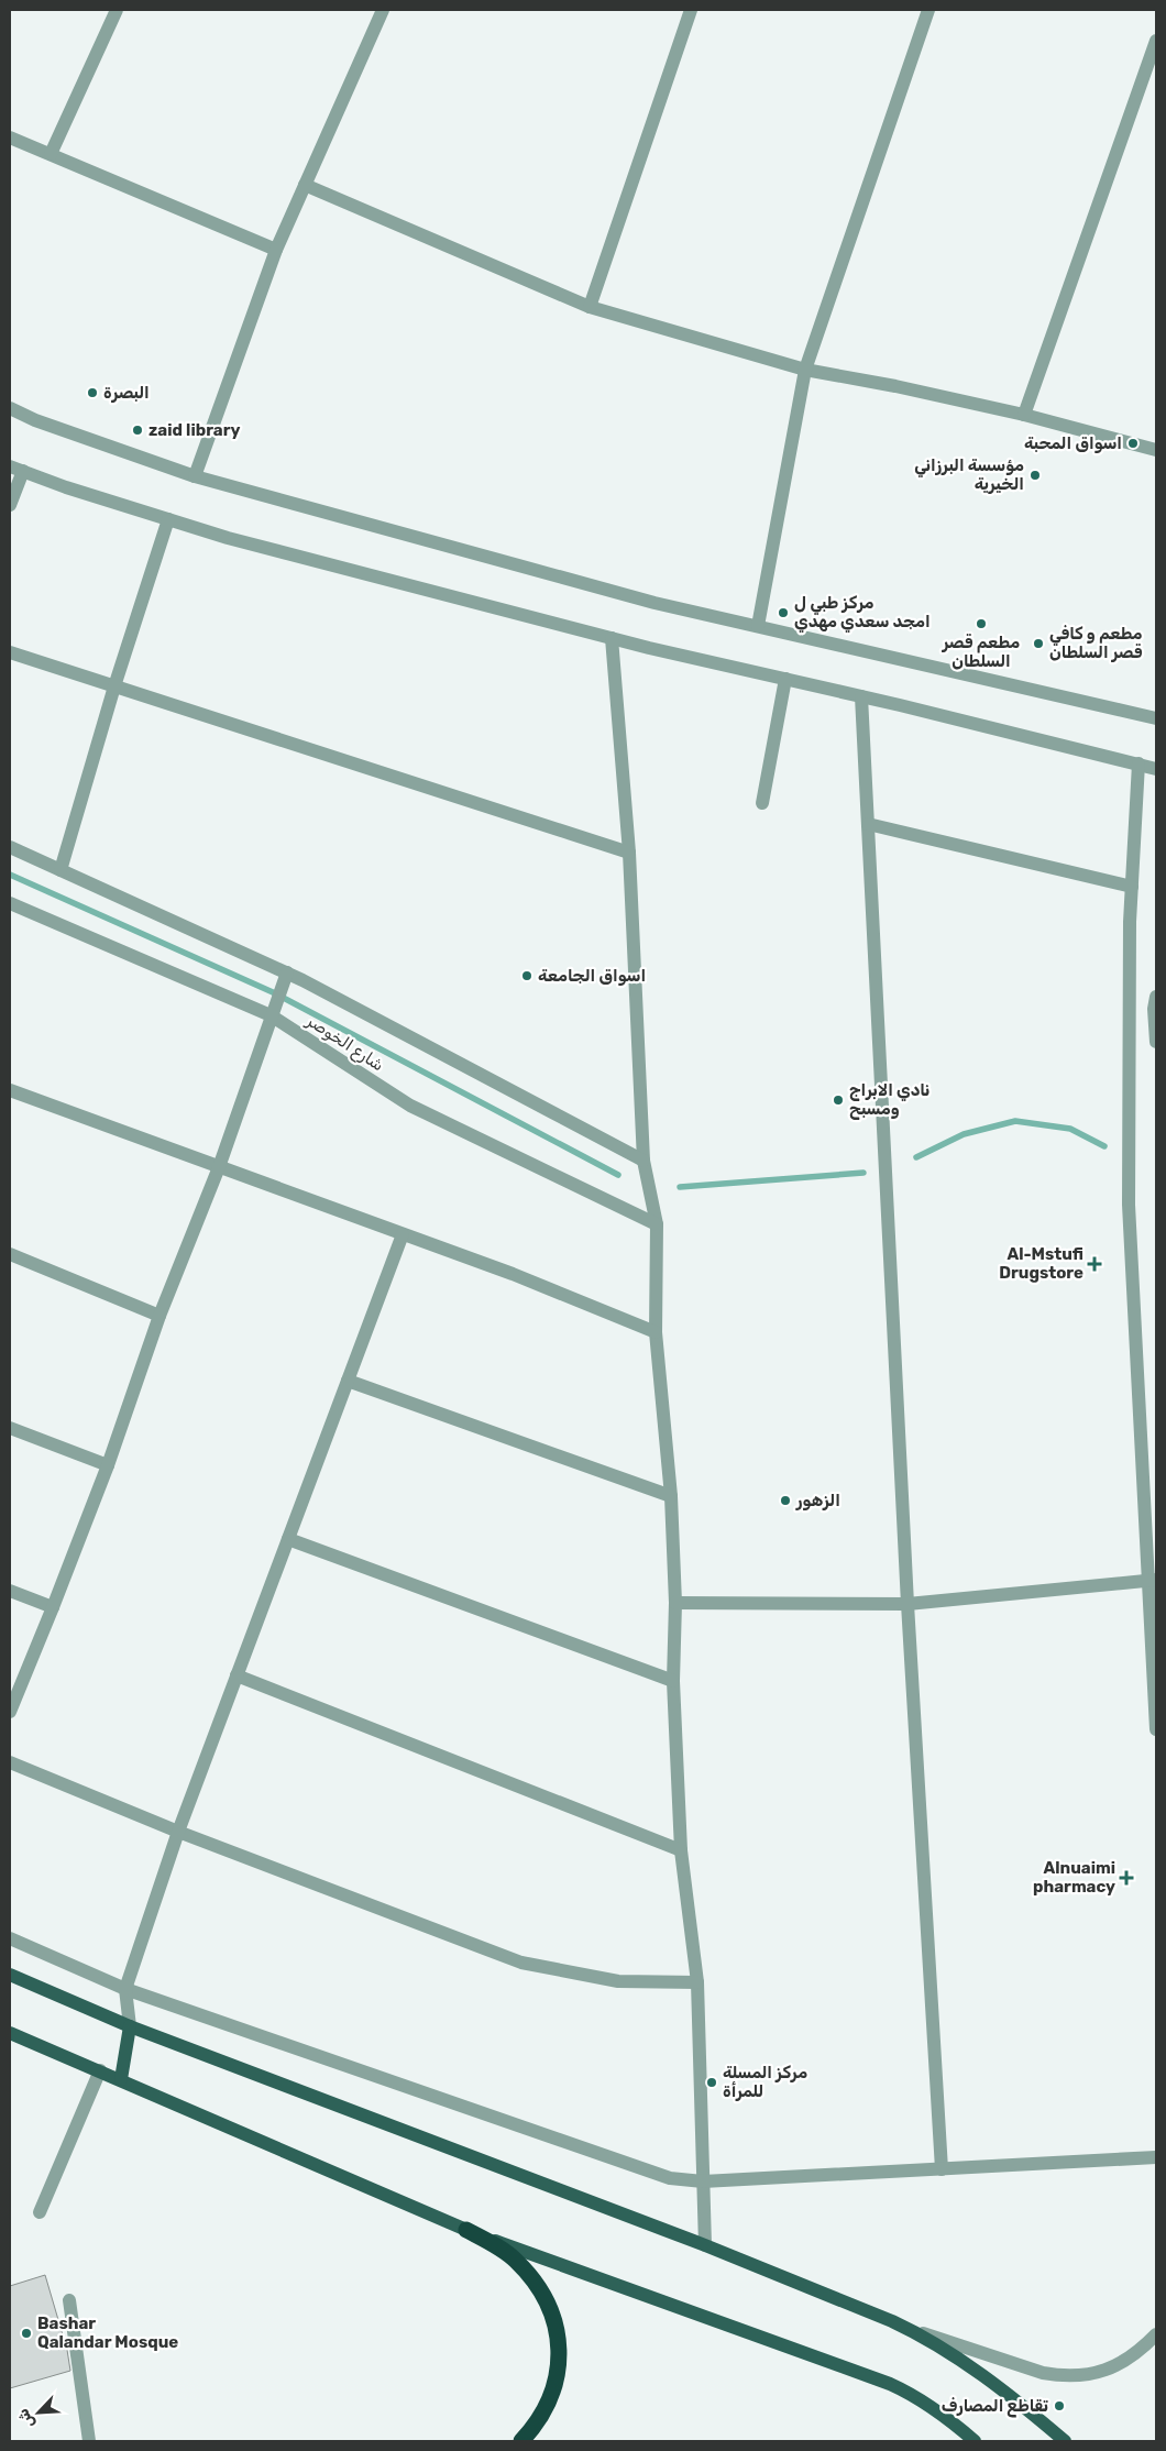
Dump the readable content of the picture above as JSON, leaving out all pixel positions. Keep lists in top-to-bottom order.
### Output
{
  "streets": {
    "street": ["شارع الخوصر"]
  },
  "places": {
    "other": [
      "البصرة",
      "zaid library",
      "اسواق المحبة",
      "مؤسسة البرزاني الخيرية",
      "مركز طبي ل امجد سعدي مهدي",
      "مطعم قصر السلطان",
      "مطعم و كافي قصر السلطان",
      "اسواق الجامعة",
      "نادي الابراج ومسبح",
      "الزهور",
      "مركز المسلة للمرأة",
      "Bashar Qalandar Mosque",
      "تقاطع المصارف"
    ],
    "health": ["Al-Mstufi Drugstore", "Alnuaimi pharmacy"]
  },
  "north": "bottom left"
}
